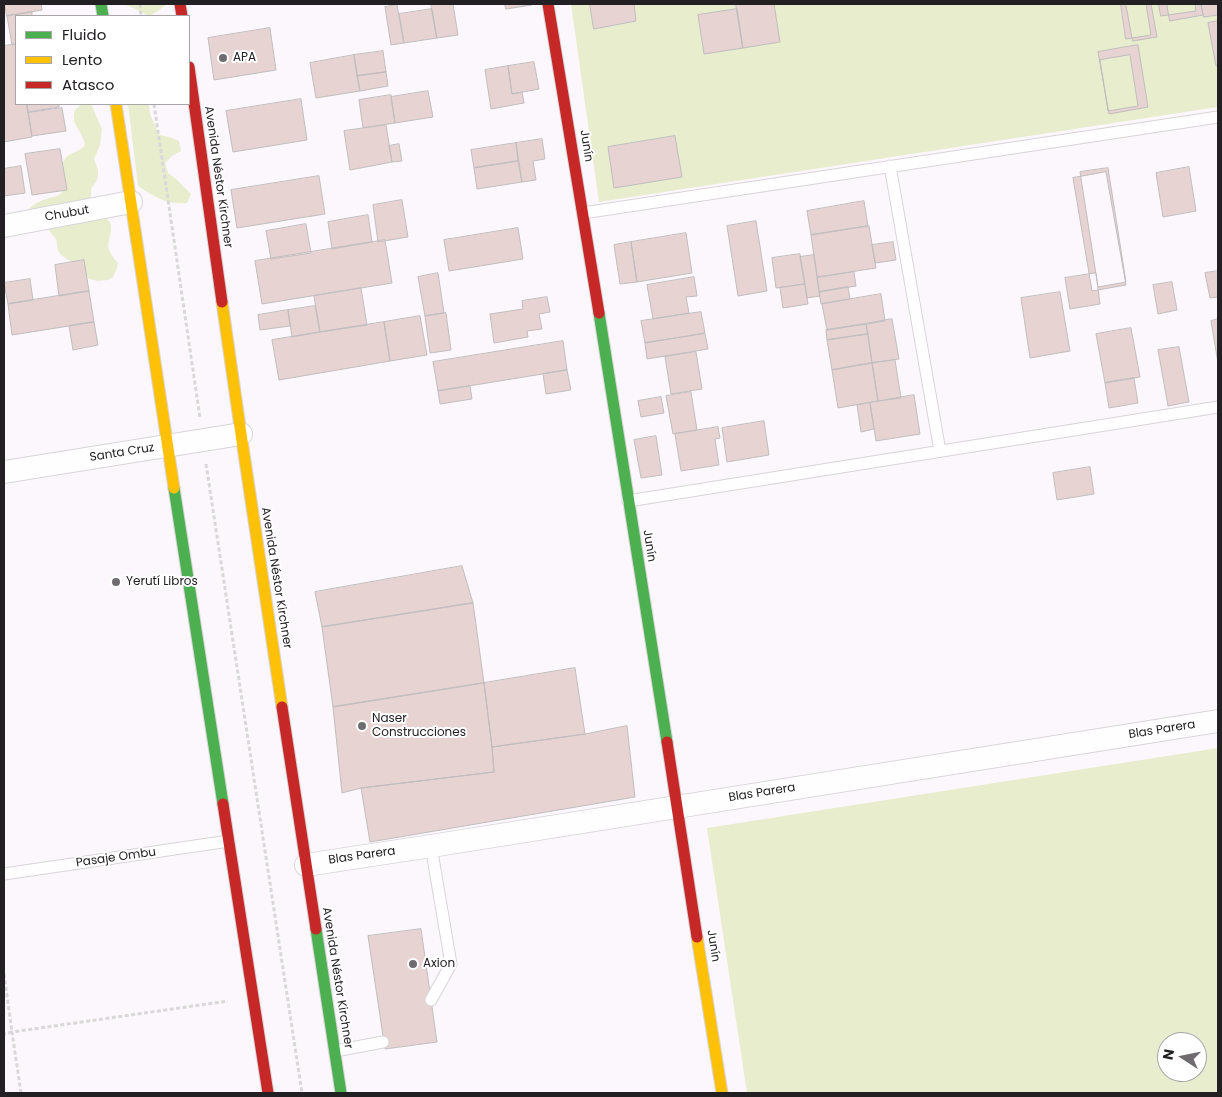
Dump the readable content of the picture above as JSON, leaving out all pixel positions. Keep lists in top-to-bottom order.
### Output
{
  "streets": {
    "main road": ["Junín", "Avenida Néstor Kirchner"],
    "street": ["Chubut", "Santa Cruz", "Blas Parera"],
    "lane": ["Pasaje Ombu"]
  },
  "crossings": [
    ["Junín", "Blas Parera"],
    ["Avenida Néstor Kirchner", "Santa Cruz"],
    ["Avenida Néstor Kirchner", "Blas Parera"]
  ],
  "places": [
    "APA",
    "Yerutí Libros",
    "Naser Construcciones",
    "Axion"
  ],
  "legend": ["Fluido", "Lento", "Atasco"],
  "north": "left"
}
